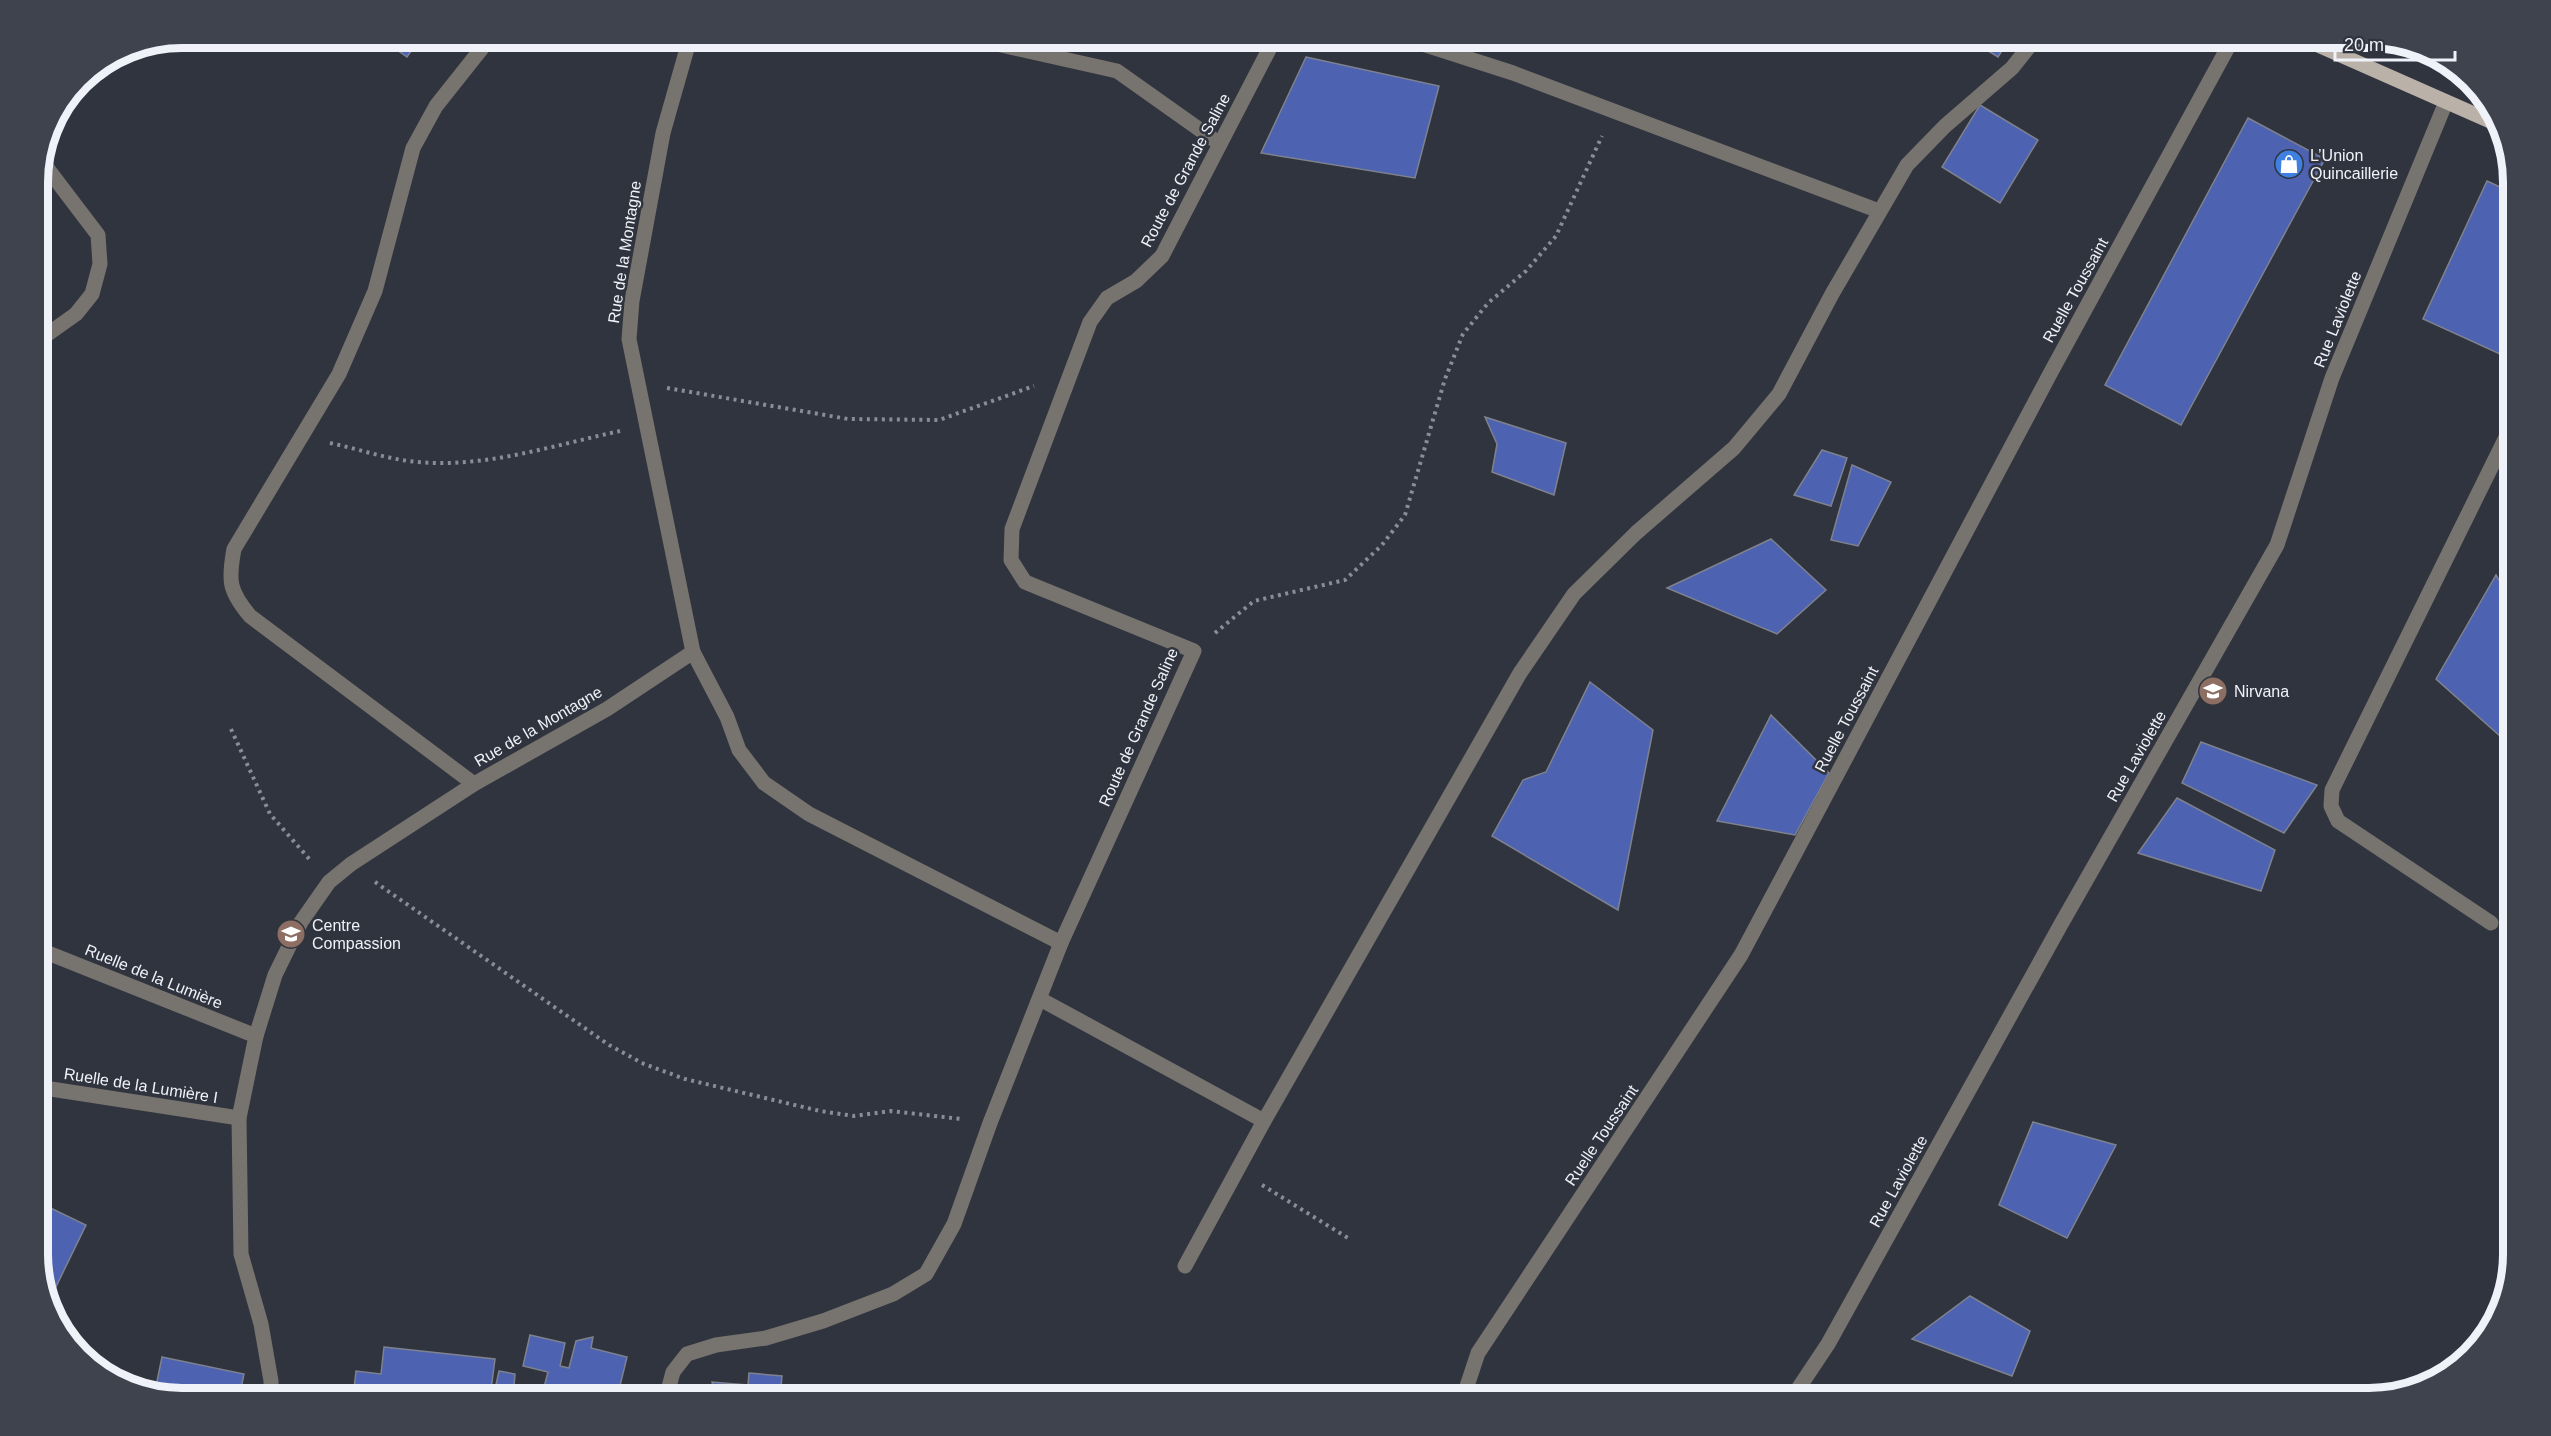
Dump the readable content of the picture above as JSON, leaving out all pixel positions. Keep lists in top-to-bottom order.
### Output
{
  "streets": {
    "street": [
      "Route de Grande Saline",
      "Rue de la Montagne",
      "Ruelle Toussaint",
      "Rue Laviolette",
      "Ruelle de la Lumière",
      "Ruelle de la Lumière I"
    ]
  },
  "crossings": [
    ["Rue de la Montagne", "Ruelle de la Lumière"],
    ["Rue de la Montagne", "Ruelle de la Lumière I"]
  ],
  "places": {
    "shop": ["L’Union Quincaillerie"],
    "school or university": ["Nirvana", "Centre Compassion"]
  },
  "scale_bar": "20 m"
}
